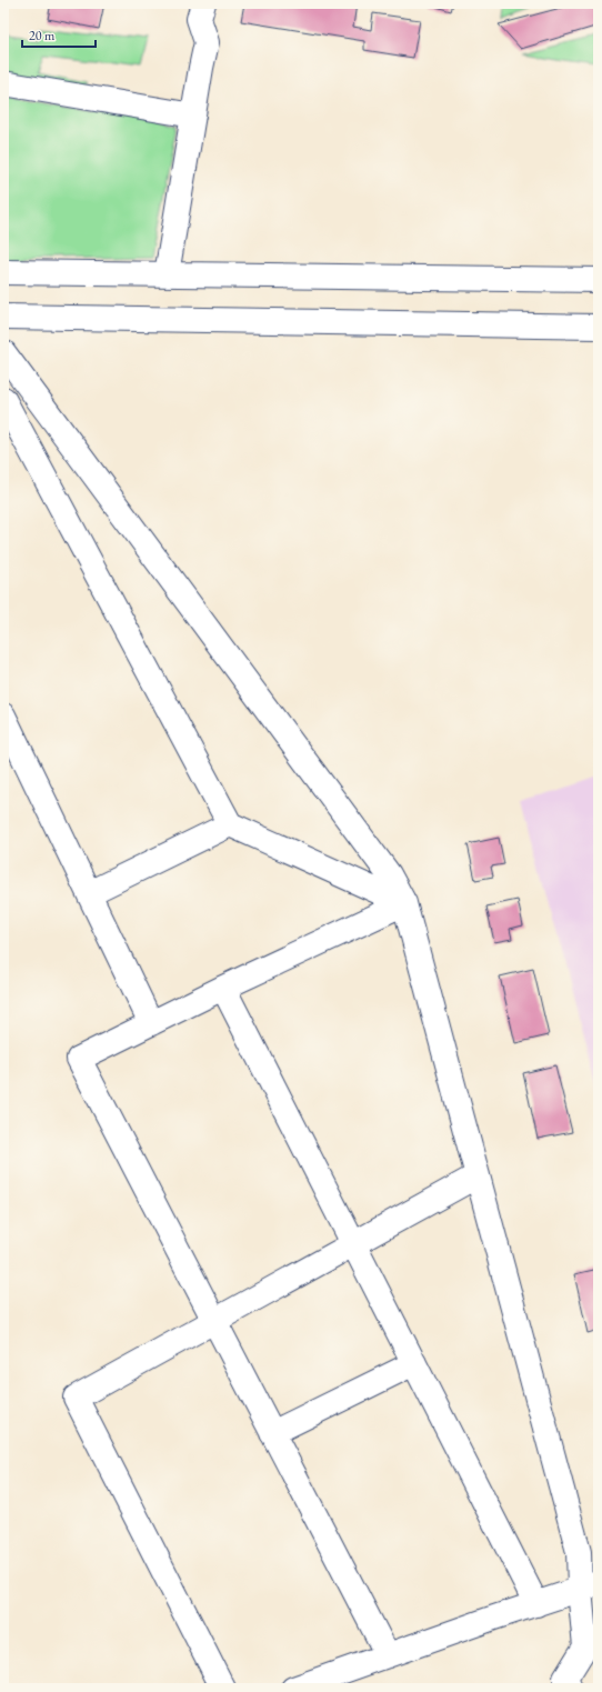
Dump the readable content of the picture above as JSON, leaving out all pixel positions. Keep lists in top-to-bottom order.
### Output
{
  "scale_bar": "20 m"
}
